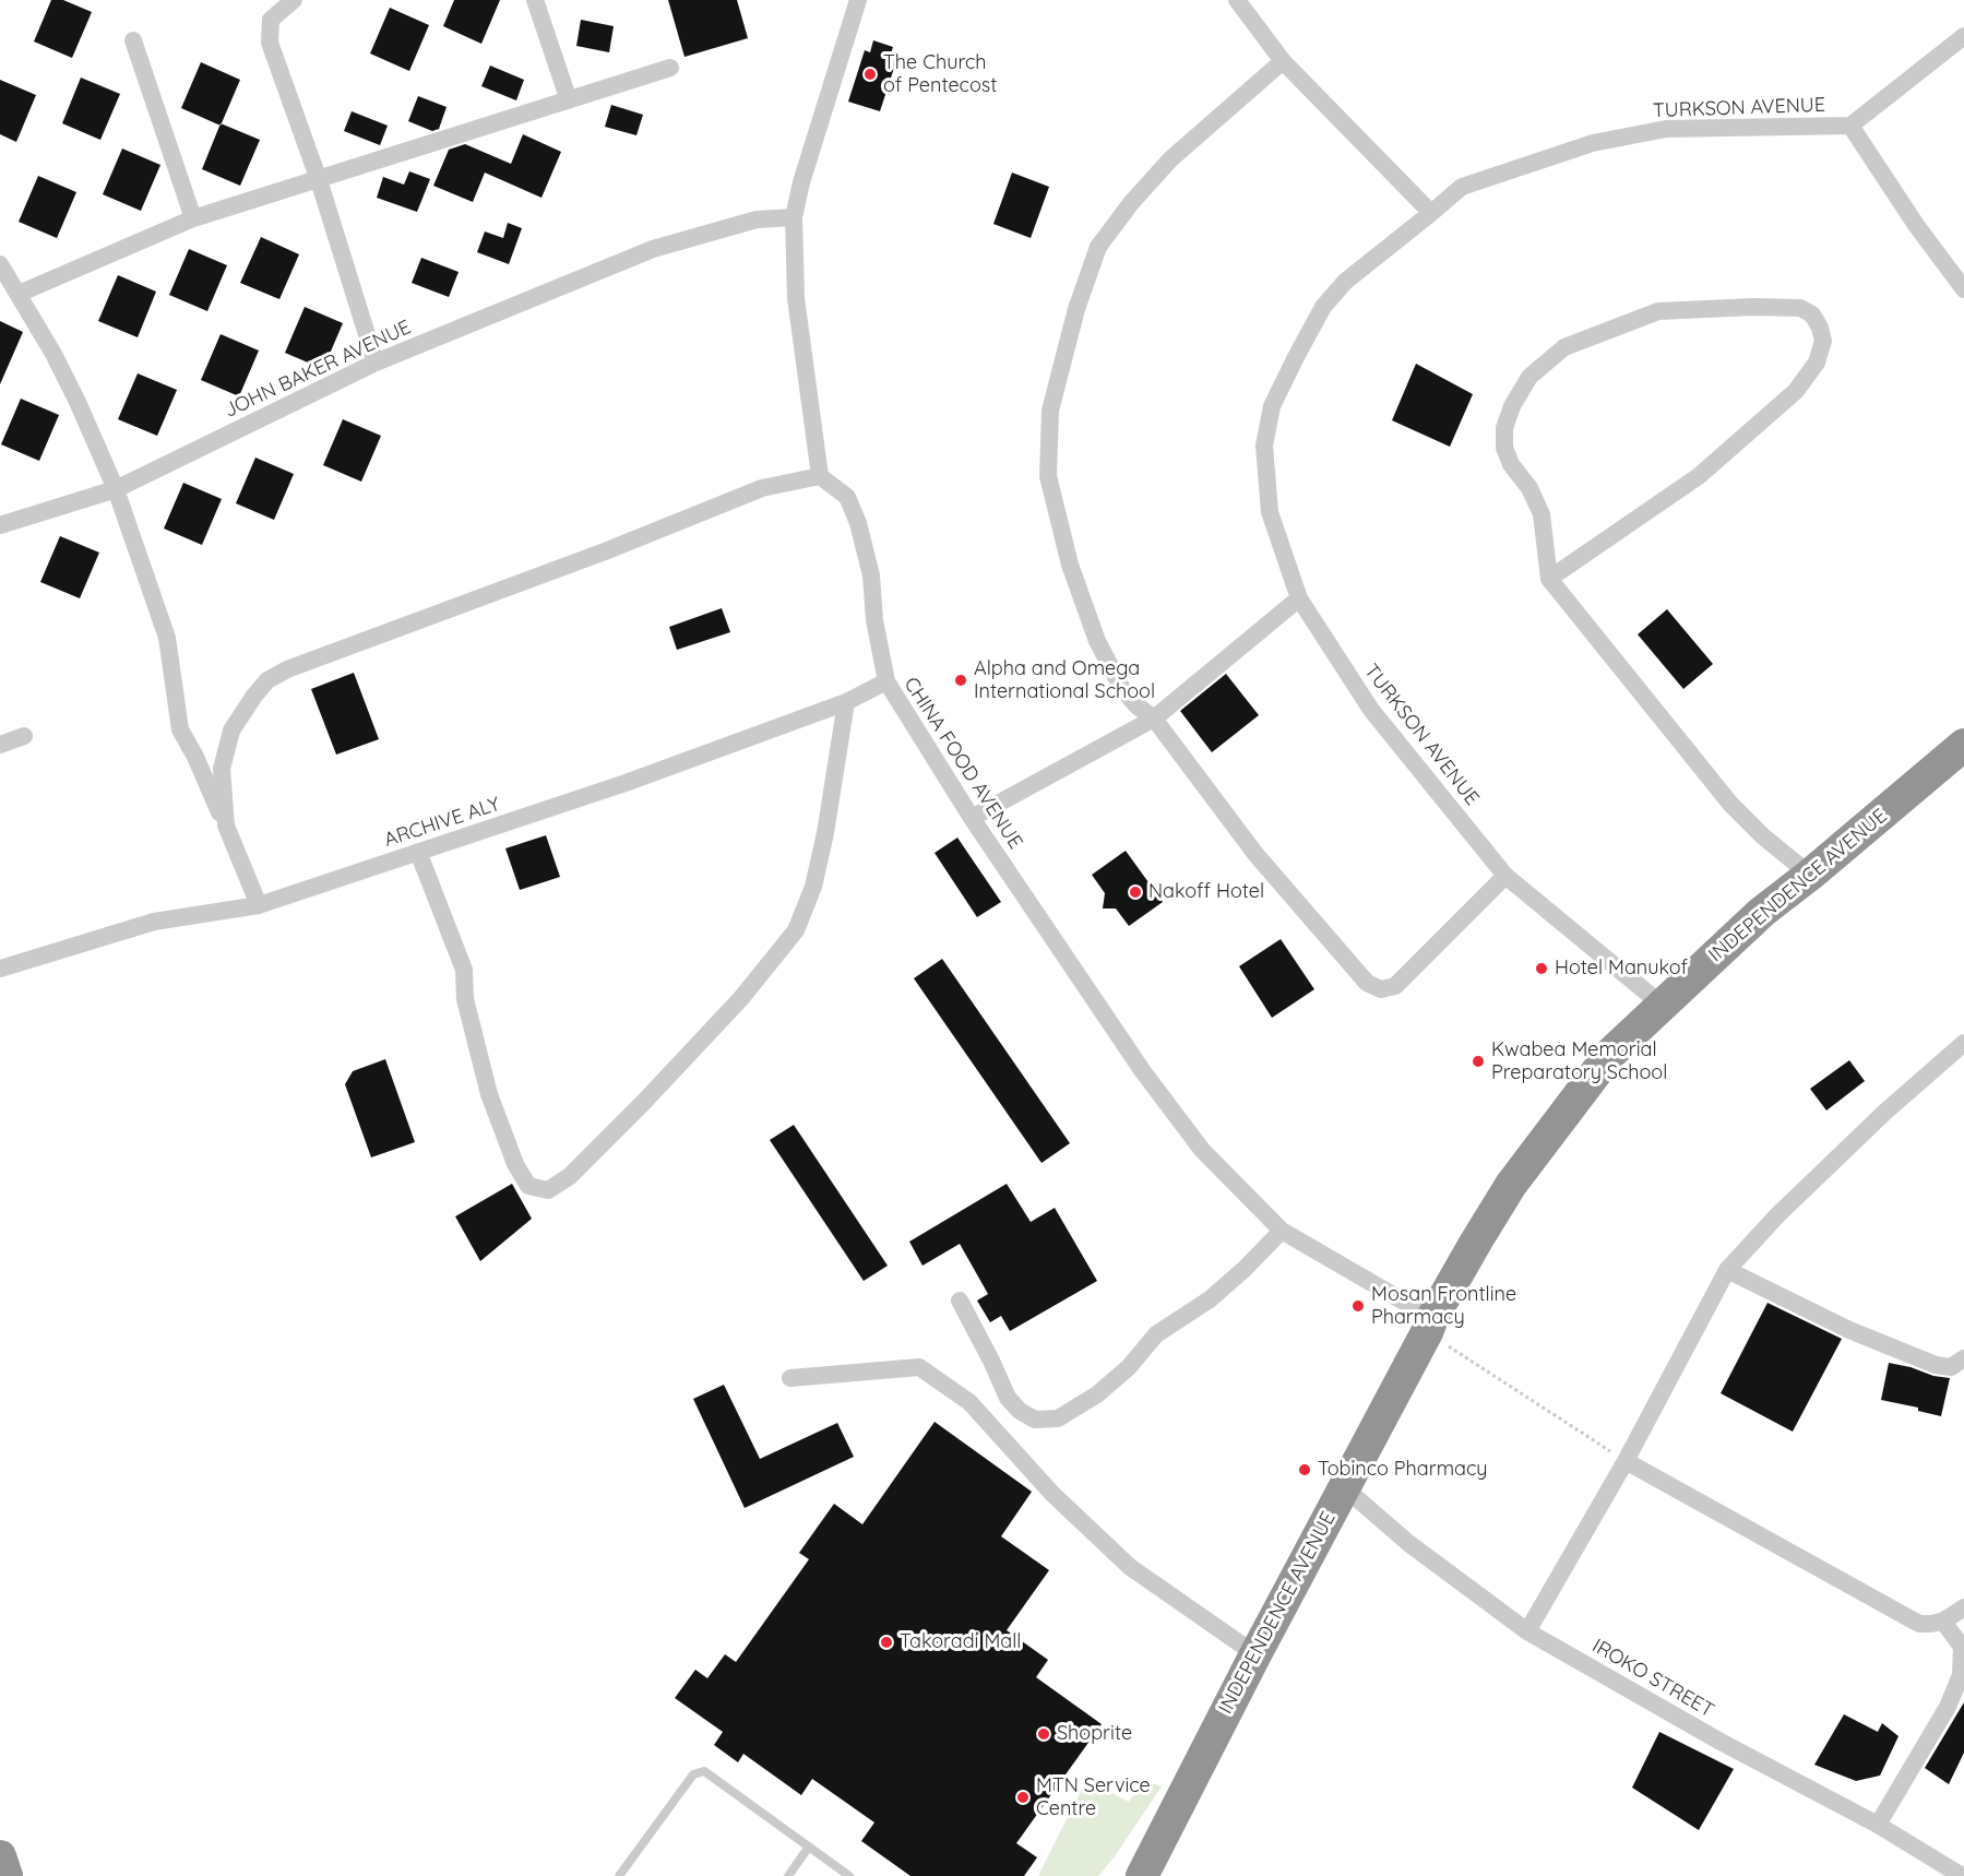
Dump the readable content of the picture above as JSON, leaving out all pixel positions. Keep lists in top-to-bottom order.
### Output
{
  "streets": {
    "highway": ["INDEPENDENCE AVENUE"],
    "street": [
      "TURKSON AVENUE",
      "JOHN BAKER AVENUE",
      "CHINA FOOD AVENUE",
      "ARCHIVE ALY",
      "IROKO STREET"
    ]
  },
  "crossings": [
    ["TURKSON AVENUE", "INDEPENDENCE AVENUE"],
    ["CHINA FOOD AVENUE", "ARCHIVE ALY"],
    ["CHINA FOOD AVENUE", "INDEPENDENCE AVENUE"],
    ["INDEPENDENCE AVENUE", "IROKO STREET"]
  ],
  "places": [
    "The Church of Pentecost",
    "Alpha and Omega International School",
    "Nakoff Hotel",
    "Hotel Manukof",
    "Kwabea Memorial Preparatory School",
    "Mosan Frontline Pharmacy",
    "Tobinco Pharmacy",
    "Takoradi Mall",
    "Shoprite",
    "MTN Service Centre"
  ]
}
